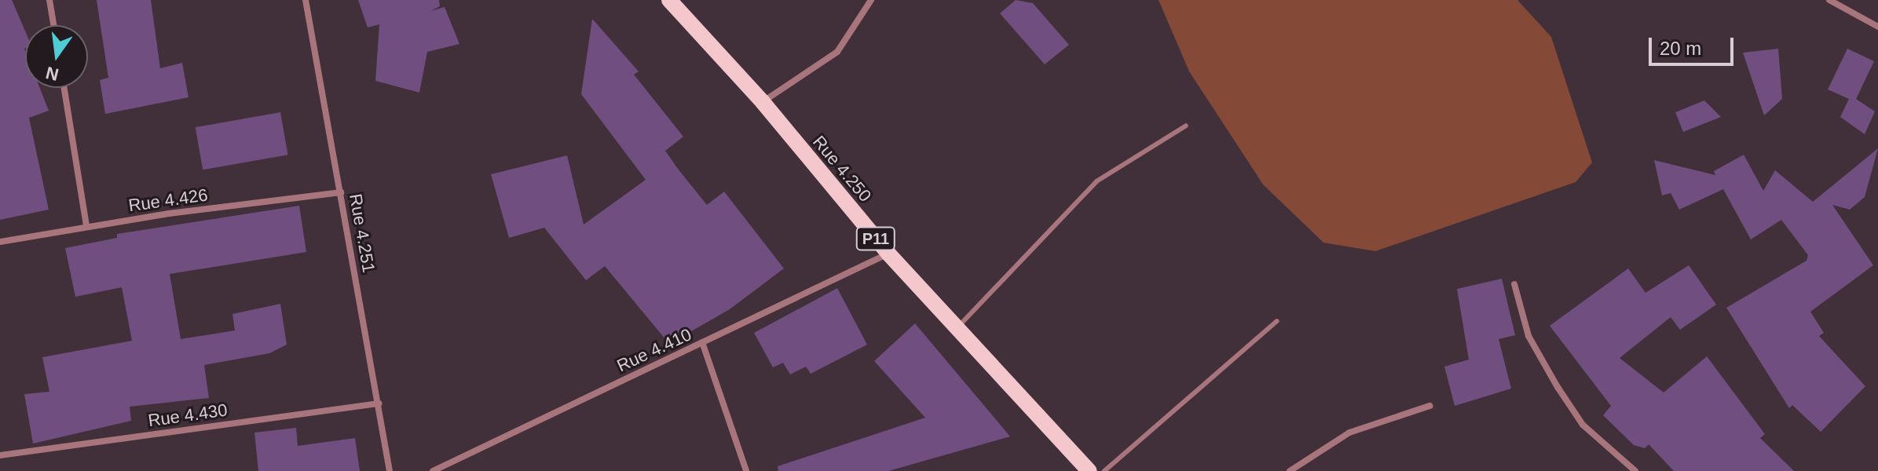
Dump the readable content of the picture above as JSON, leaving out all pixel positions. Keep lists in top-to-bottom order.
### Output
{
  "streets": {
    "main road": ["Rue 4.250", "P11"],
    "street": [
      "Rue 4.426",
      "Rue 4.251",
      "Rue 4.410",
      "Rue 4.430"
    ]
  },
  "crossings": [
    ["Rue 4.250", "Rue 4.410"],
    ["Rue 4.426", "Rue 4.251"],
    ["Rue 4.251", "Rue 4.430"]
  ],
  "scale_bar": "20 m",
  "north": "bottom"
}
